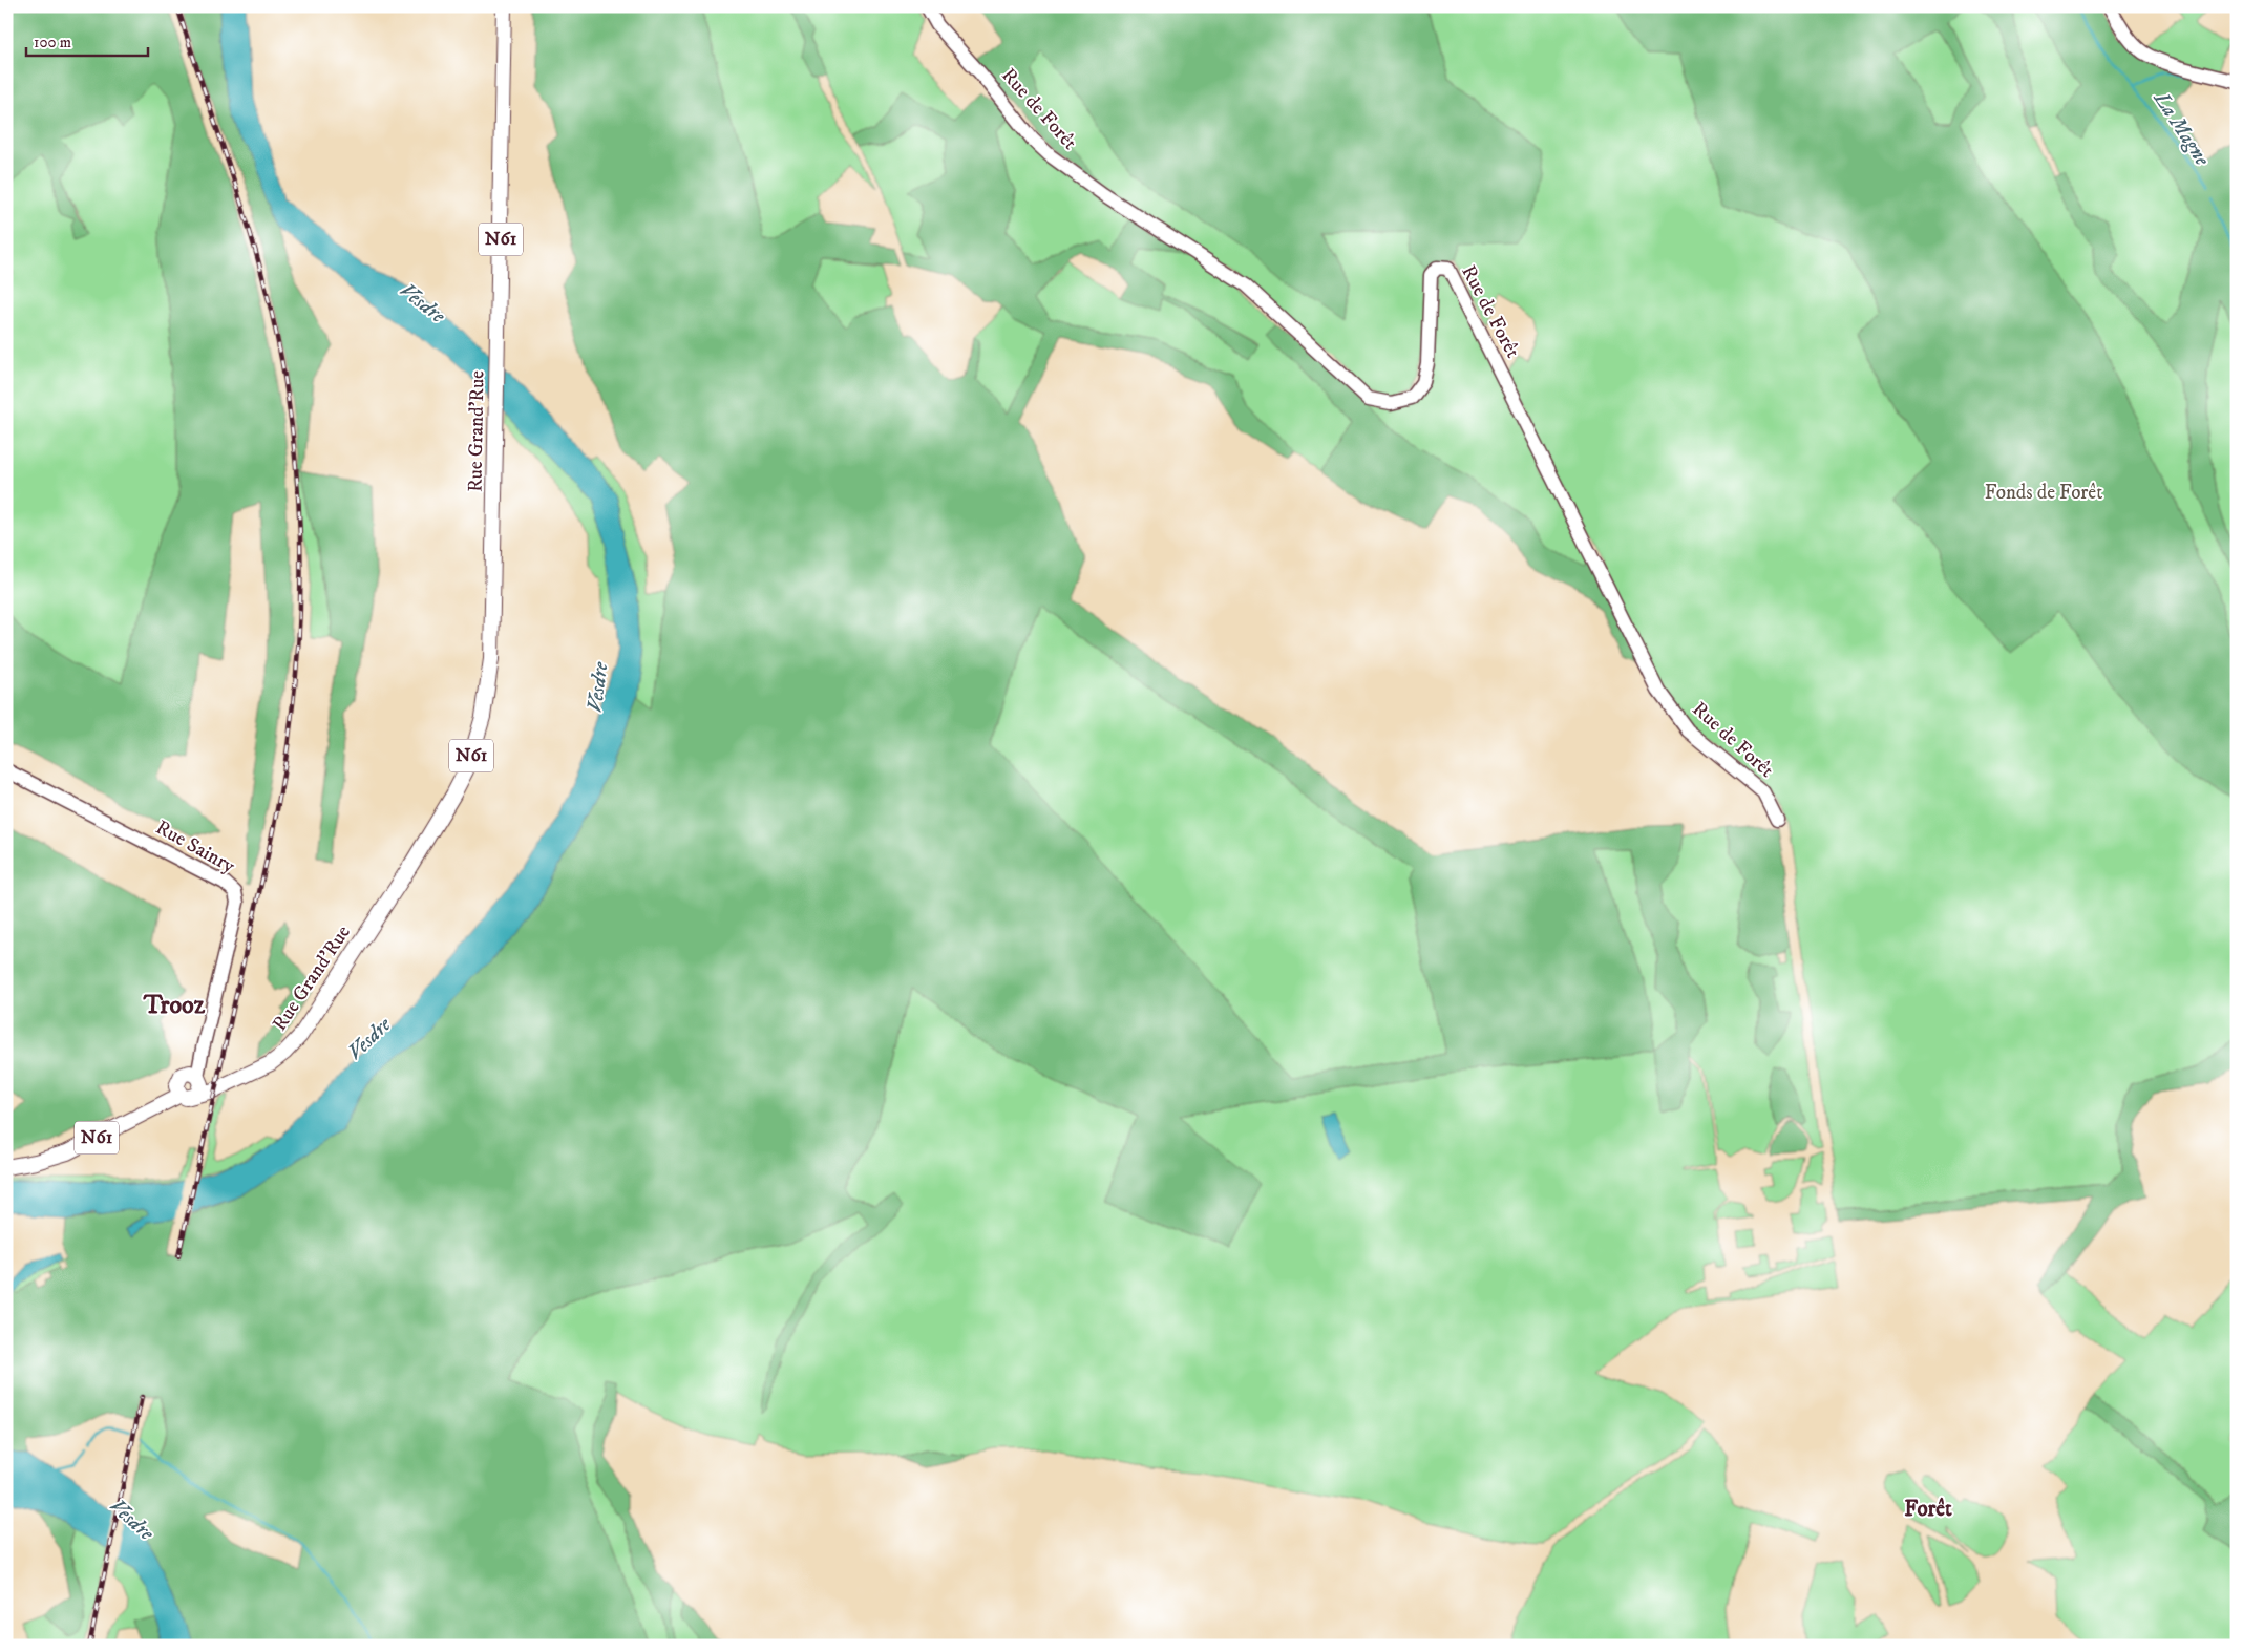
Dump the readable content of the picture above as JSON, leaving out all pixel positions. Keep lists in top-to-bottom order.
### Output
{
  "streets": {
    "main road": ["N61", "Rue Grand'Rue"],
    "street": ["Rue de Forêt", "Rue Sainry"]
  },
  "crossings": [
    ["N61", "Rue Grand'Rue"],
    ["N61", "Rue Sainry"],
    ["Rue Grand'Rue", "Rue Sainry"]
  ],
  "districts": ["Trooz", "Forêt"],
  "water": ["La Magne", "Vesdre"],
  "parks": ["Fonds de Forêt"],
  "scale_bar": "100 m"
}
